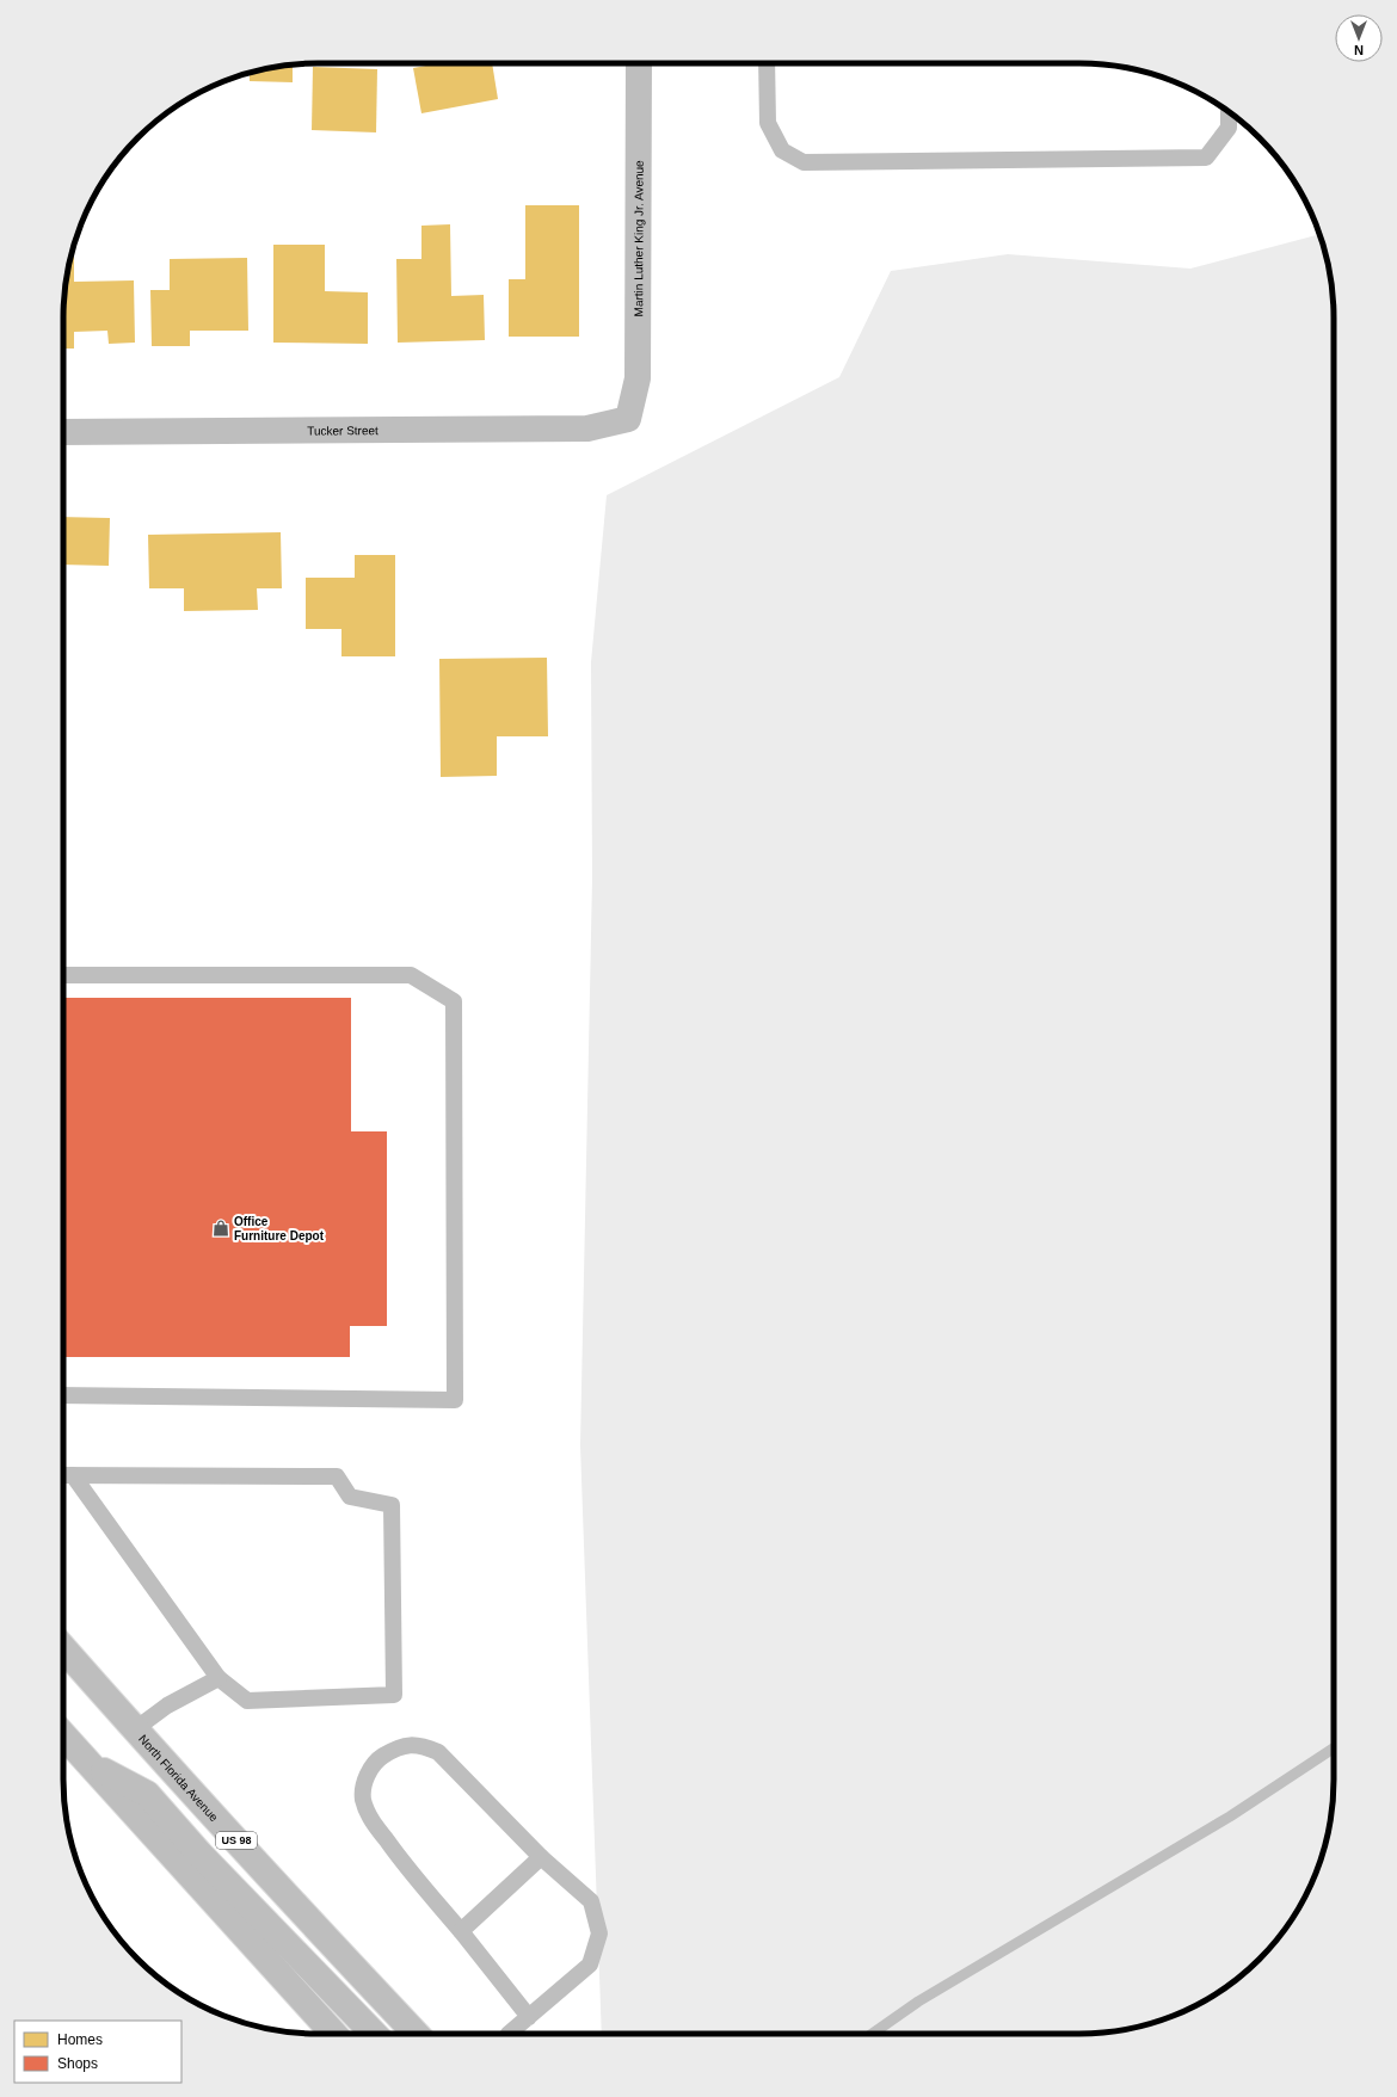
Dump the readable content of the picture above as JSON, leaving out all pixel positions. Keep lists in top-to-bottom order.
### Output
{
  "streets": {
    "main road": [
      "Martin Luther King Jr. Avenue",
      "Tucker Street",
      "North Florida Avenue",
      "US 98"
    ]
  },
  "crossings": [
    ["Martin Luther King Jr. Avenue", "Tucker Street"]
  ],
  "places": {
    "shop": ["Office Furniture Depot"]
  },
  "legend": ["Homes", "Shops"],
  "north": "bottom"
}
